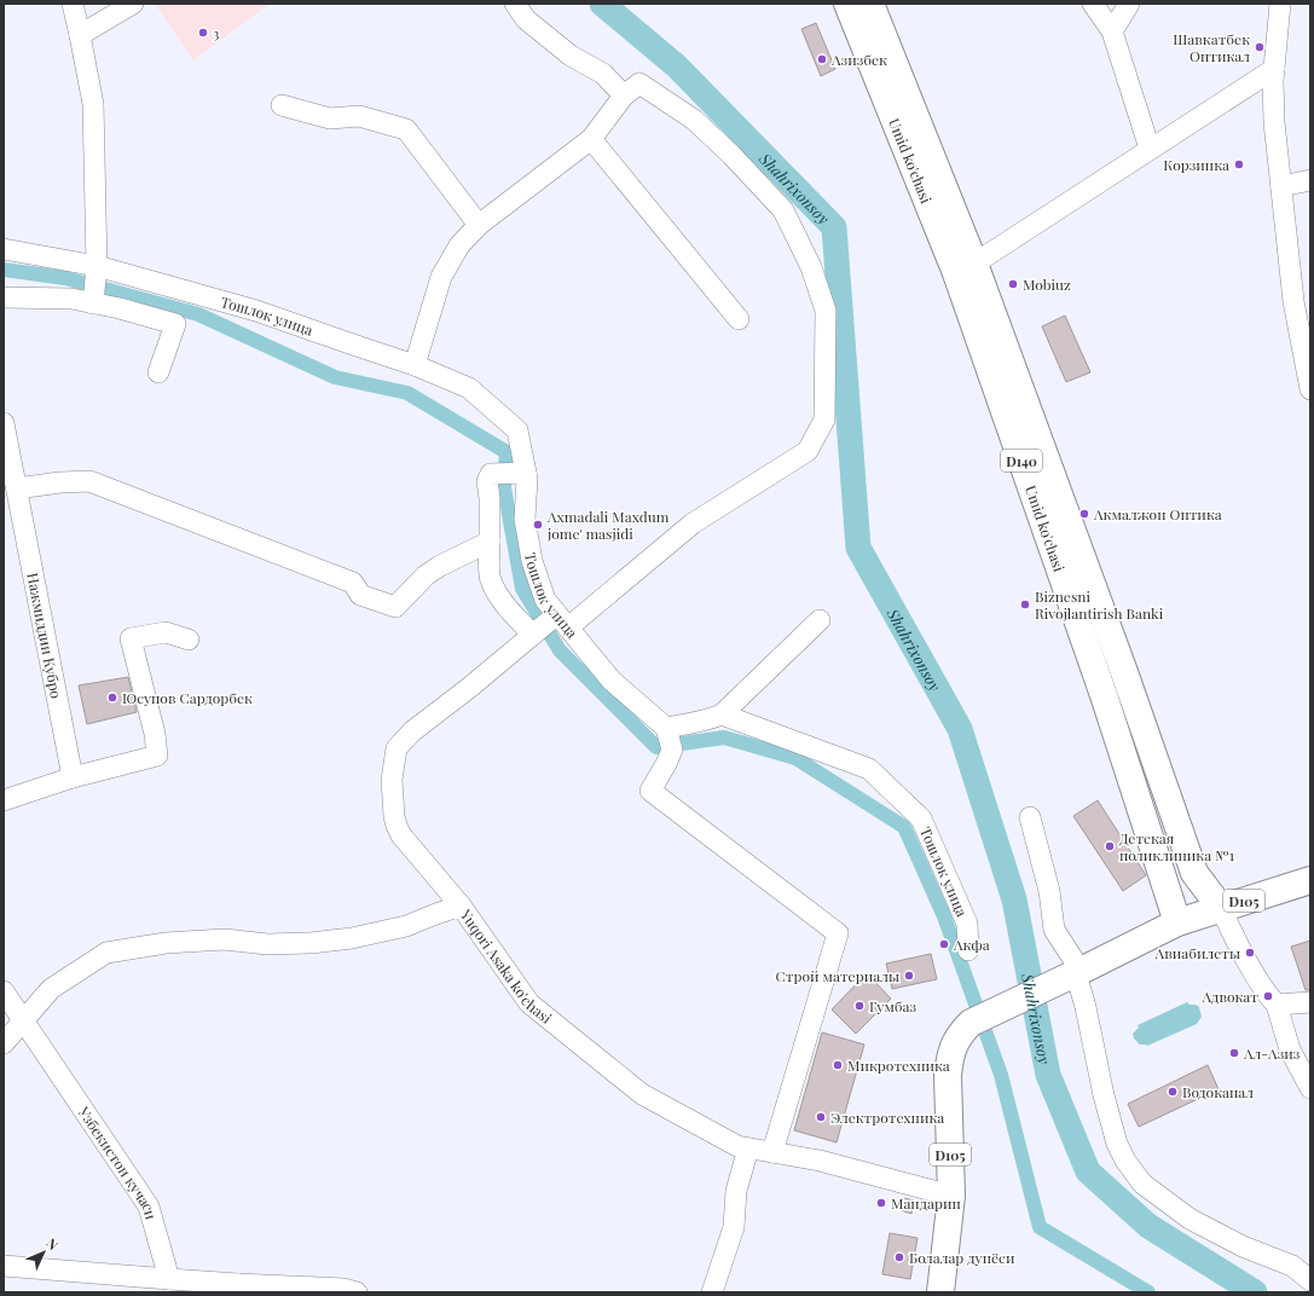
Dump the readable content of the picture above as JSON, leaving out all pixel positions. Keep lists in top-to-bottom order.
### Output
{
  "streets": {
    "main road": ["Umid ko'chasi", "D140", "D105"],
    "street": [
      "Тошлок улица",
      "Нажмиддин Кубро",
      "Yuqori Asaka ko'chasi",
      "Узбекистон кучаси"
    ]
  },
  "crossings": [
    ["Umid ko'chasi", "D105"],
    ["D105", "Yuqori Asaka ko'chasi"],
    ["Yuqori Asaka ko'chasi", "Узбекистон кучаси"]
  ],
  "water": ["Shahrixonsoy"],
  "places": [
    "3",
    "Шавкатбек Оптикал",
    "Азизбек",
    "Корзинка",
    "Mobiuz",
    "Акмалжон Оптика",
    "Axmadali Maxdum jome' masjidi",
    "Biznesni Rivojlantirish Banki",
    "Юсупов Сардорбек",
    "Детская поликлиника №1",
    "Акфа",
    "Авиабилеты",
    "Строй материалы",
    "Адвокат",
    "Гумбаз",
    "Ал-Азиз",
    "Микротехника",
    "Водоканал",
    "Электротехника",
    "Мандарин",
    "Болалар дунёси"
  ],
  "north": "top right"
}
